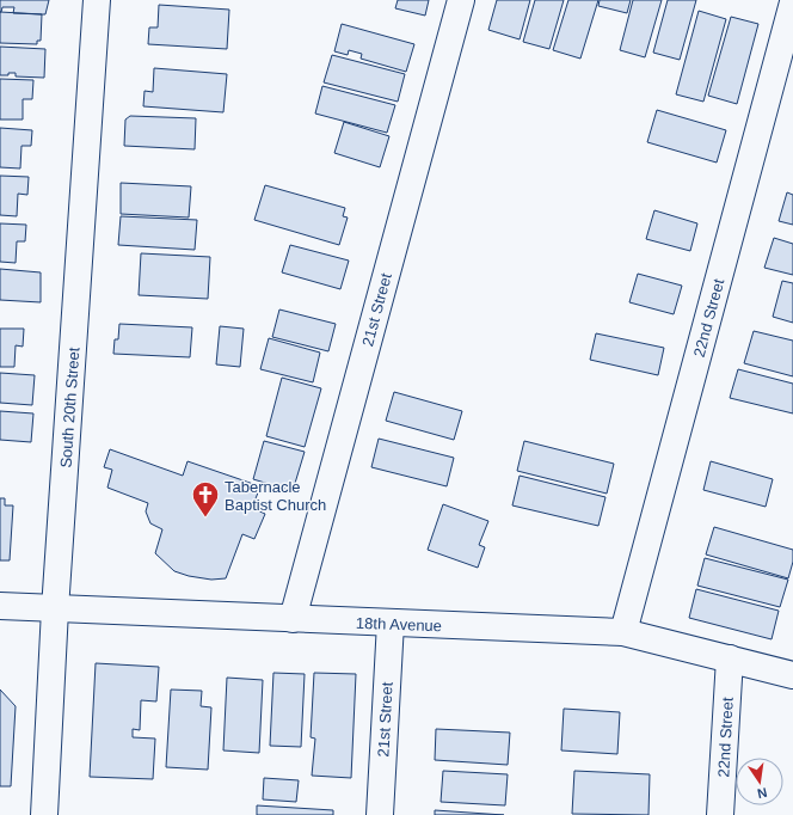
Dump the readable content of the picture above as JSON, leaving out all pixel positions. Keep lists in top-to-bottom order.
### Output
{
  "streets": {
    "street": [
      "21st Street",
      "22nd Street",
      "South 20th Street",
      "18th Avenue"
    ]
  },
  "crossings": [
    ["21st Street", "18th Avenue"],
    ["22nd Street", "18th Avenue"],
    ["South 20th Street", "18th Avenue"]
  ],
  "places": {
    "church": ["Tabernacle Baptist Church"]
  },
  "north": "bottom"
}
